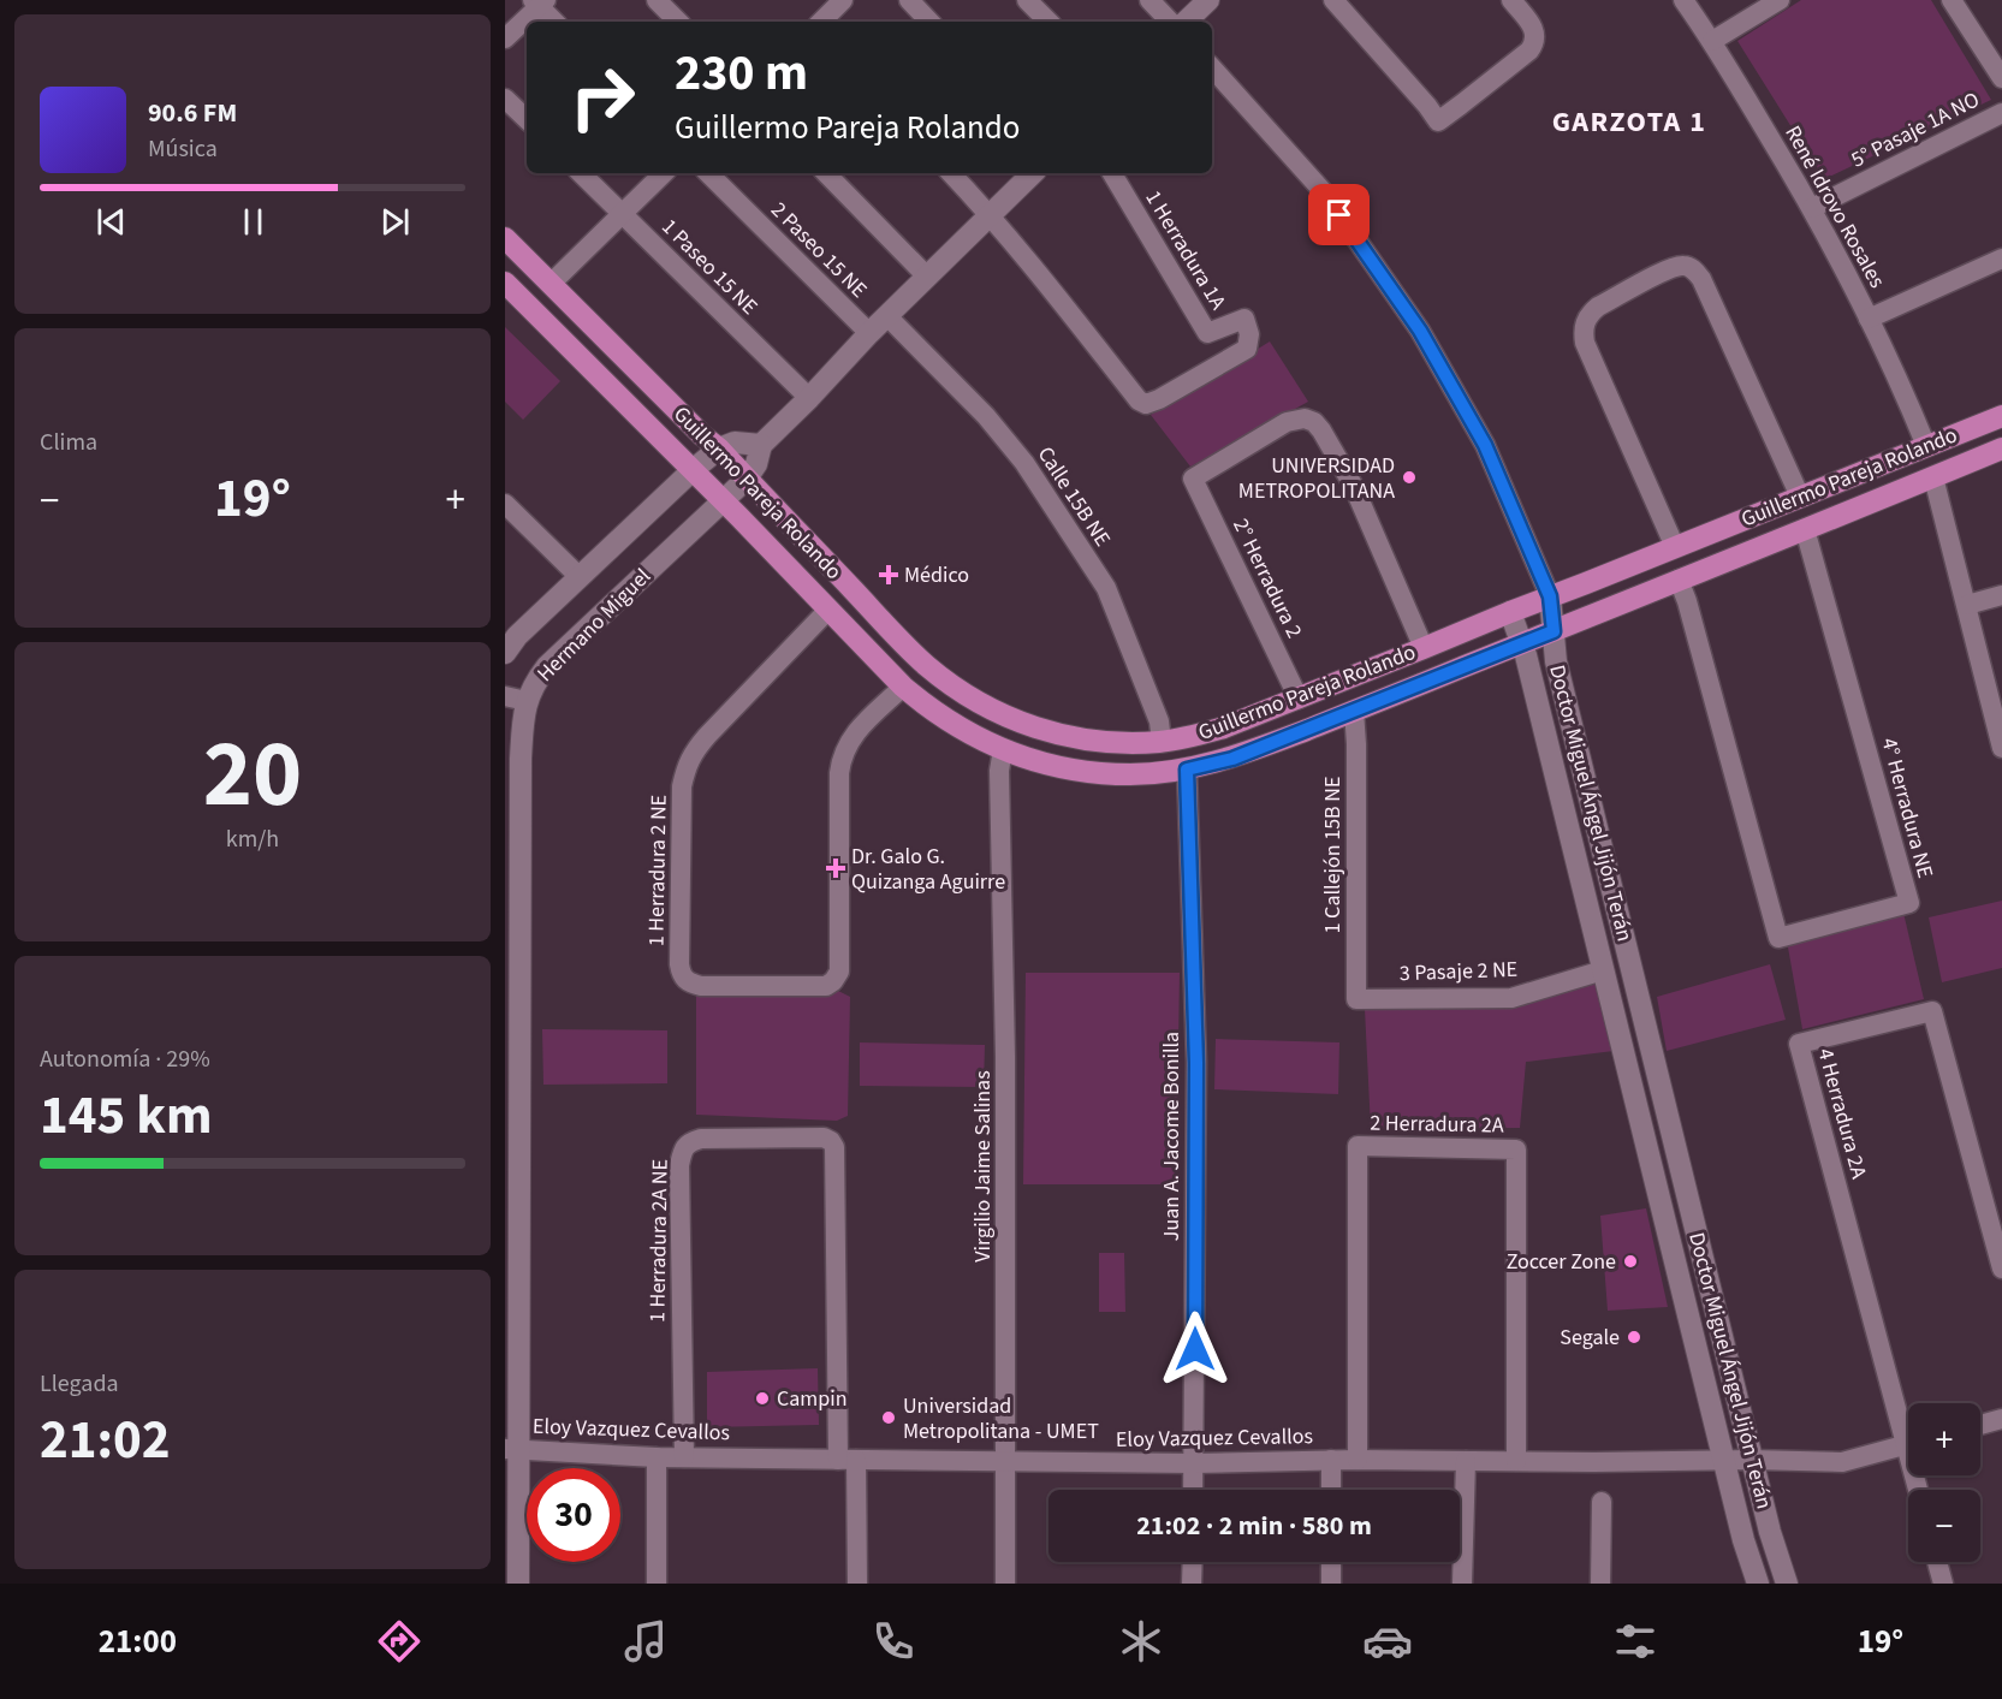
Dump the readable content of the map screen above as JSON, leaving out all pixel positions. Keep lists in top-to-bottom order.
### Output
{
  "streets": {
    "main road": ["Guillermo Pareja Rolando"],
    "street": [
      "5° Pasaje 1A NO",
      "René Idrovo Rosales",
      "2 Paseo 15 NE",
      "1 Herradura 1A",
      "1 Paseo 15 NE",
      "Calle 15B NE",
      "2° Herradura 2",
      "Hermano Miguel",
      "Doctor Miguel Ángel Jijón Terán",
      "4° Herradura NE",
      "1 Callejón 15B NE",
      "1 Herradura 2 NE",
      "3 Pasaje 2 NE",
      "4 Herradura 2A",
      "2 Herradura 2A",
      "Juan A. Jacome Bonilla",
      "Virgilio Jaime Salinas",
      "1 Herradura 2A NE",
      "Eloy Vazquez Cevallos"
    ]
  },
  "crossings": [
    ["5° Pasaje 1A NO", "René Idrovo Rosales"],
    ["René Idrovo Rosales", "Guillermo Pareja Rolando"],
    ["2 Paseo 15 NE", "Hermano Miguel"],
    ["1 Herradura 1A", "Hermano Miguel"],
    ["1 Paseo 15 NE", "Hermano Miguel"],
    ["Guillermo Pareja Rolando", "Calle 15B NE"],
    ["Guillermo Pareja Rolando", "2° Herradura 2"],
    ["Guillermo Pareja Rolando", "Hermano Miguel"],
    ["Guillermo Pareja Rolando", "Doctor Miguel Ángel Jijón Terán"],
    ["Guillermo Pareja Rolando", "4° Herradura NE"],
    ["Guillermo Pareja Rolando", "1 Callejón 15B NE"],
    ["Guillermo Pareja Rolando", "1 Herradura 2 NE"],
    ["Guillermo Pareja Rolando", "Juan A. Jacome Bonilla"],
    ["Guillermo Pareja Rolando", "Virgilio Jaime Salinas"],
    ["Calle 15B NE", "Hermano Miguel"],
    ["Hermano Miguel", "Eloy Vazquez Cevallos"],
    ["Doctor Miguel Ángel Jijón Terán", "3 Pasaje 2 NE"],
    ["Doctor Miguel Ángel Jijón Terán", "Eloy Vazquez Cevallos"],
    ["1 Callejón 15B NE", "3 Pasaje 2 NE"],
    ["2 Herradura 2A", "Eloy Vazquez Cevallos"],
    ["Juan A. Jacome Bonilla", "Eloy Vazquez Cevallos"],
    ["Virgilio Jaime Salinas", "Eloy Vazquez Cevallos"],
    ["1 Herradura 2A NE", "Eloy Vazquez Cevallos"]
  ],
  "districts": ["GARZOTA 1"],
  "places": {
    "other": [
      "UNIVERSIDAD METROPOLITANA",
      "Zoccer Zone",
      "Segale",
      "Campin",
      "Universidad Metropolitana - UMET"
    ],
    "health": ["Médico", "Dr. Galo G. Quizanga Aguirre"]
  },
  "page": {
    "turn": ["230 m", "Guillermo Pareja Rolando"],
    "song": ["90.6 FM", "Música"],
    "tile": [
      "Clima",
      ["20", "km/h"],
      ["Autonomía · 29%", "145 km"],
      ["Llegada", "21:02"]
    ],
    "heat": ["−", "19°", "+"],
    "map_buttons": ["+", "−"],
    "limit": "30",
    "trip": "21:02 · 2 min · 580 m",
    "tabs": ["21:00", "19°"]
  }
}
